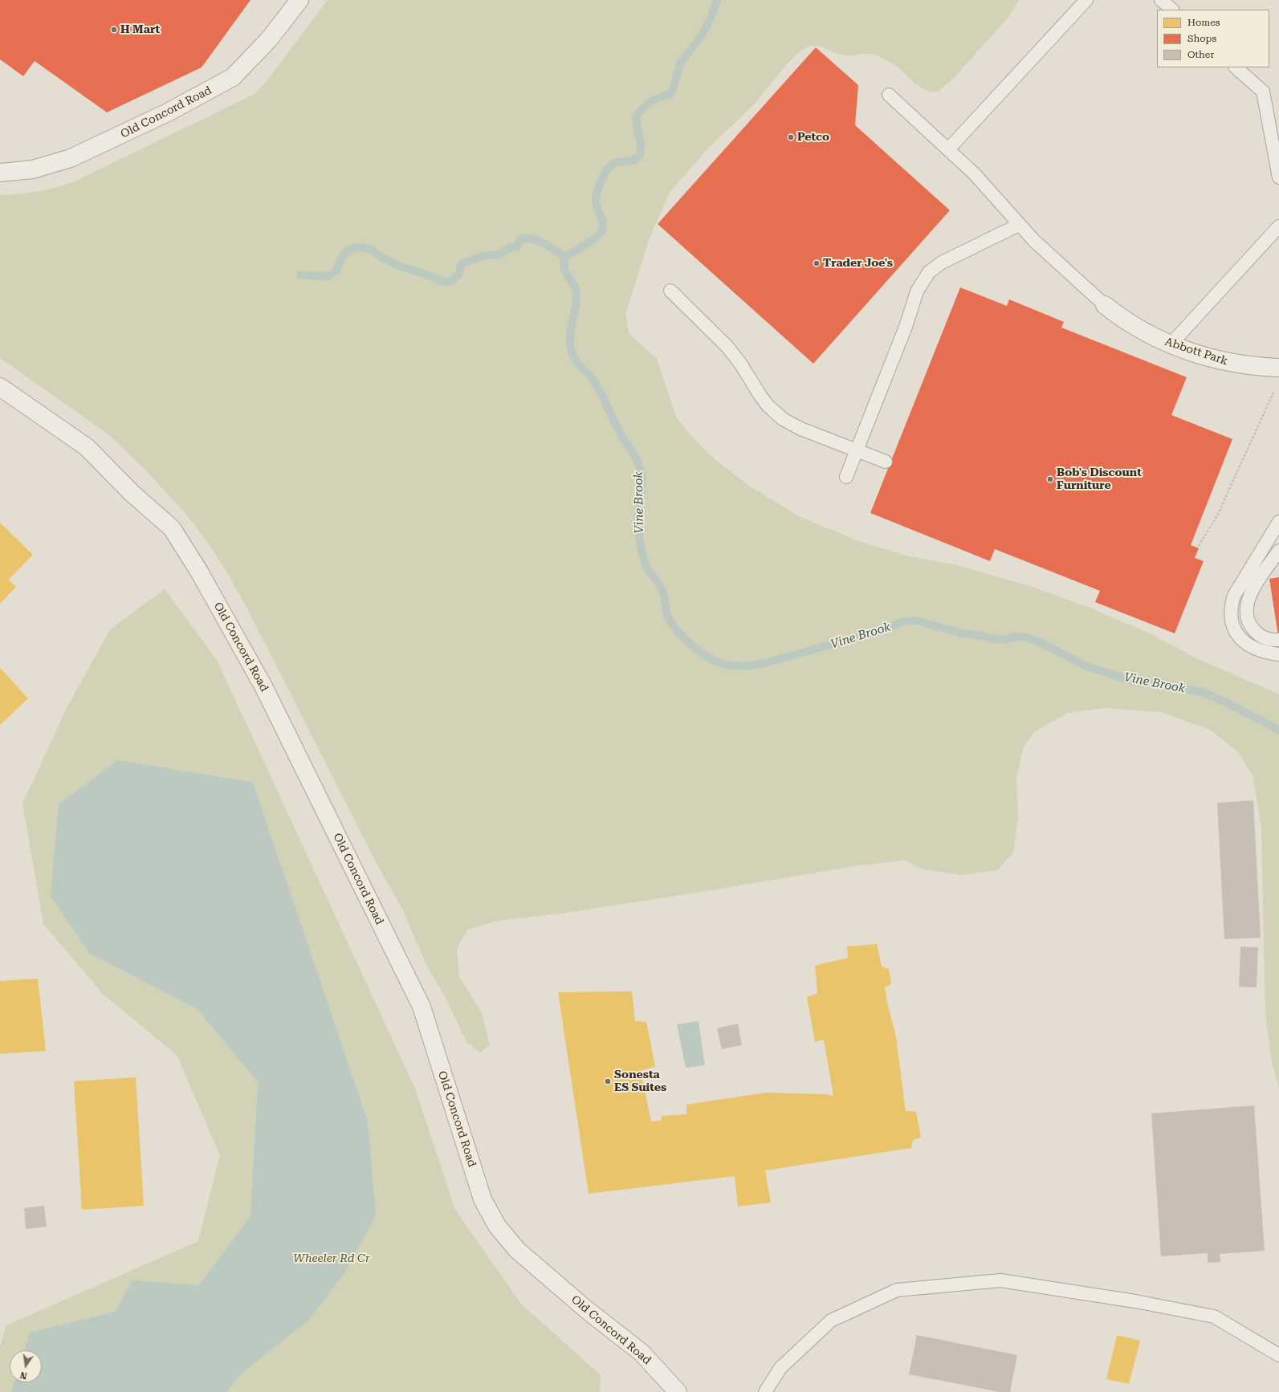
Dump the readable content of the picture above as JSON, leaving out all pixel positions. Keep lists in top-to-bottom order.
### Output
{
  "streets": {
    "street": ["Old Concord Road", "Abbott Park"]
  },
  "water": ["Vine Brook"],
  "parks": ["Wheeler Rd Cr"],
  "places": [
    "H Mart",
    "Petco",
    "Trader Joe's",
    "Bob's Discount Furniture",
    "Sonesta ES Suites"
  ],
  "legend": ["Homes", "Shops", "Other"],
  "north": "bottom"
}
